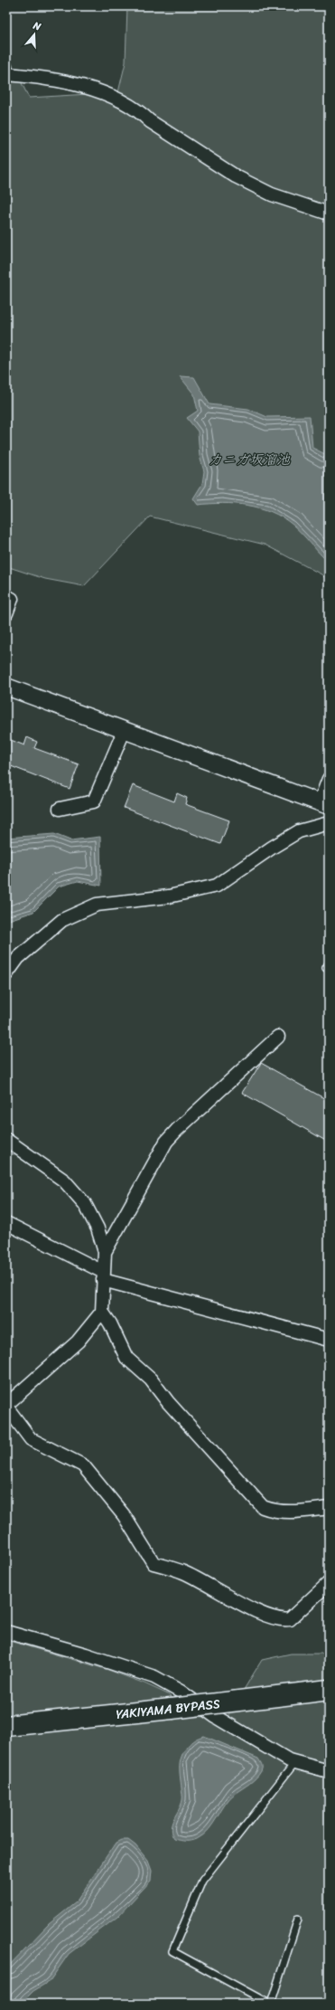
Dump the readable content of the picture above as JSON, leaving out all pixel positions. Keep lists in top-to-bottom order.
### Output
{
  "streets": {
    "highway": ["YAKIYAMA BYPASS"]
  },
  "water": ["カニガ坂溜池"],
  "north": "top"
}
